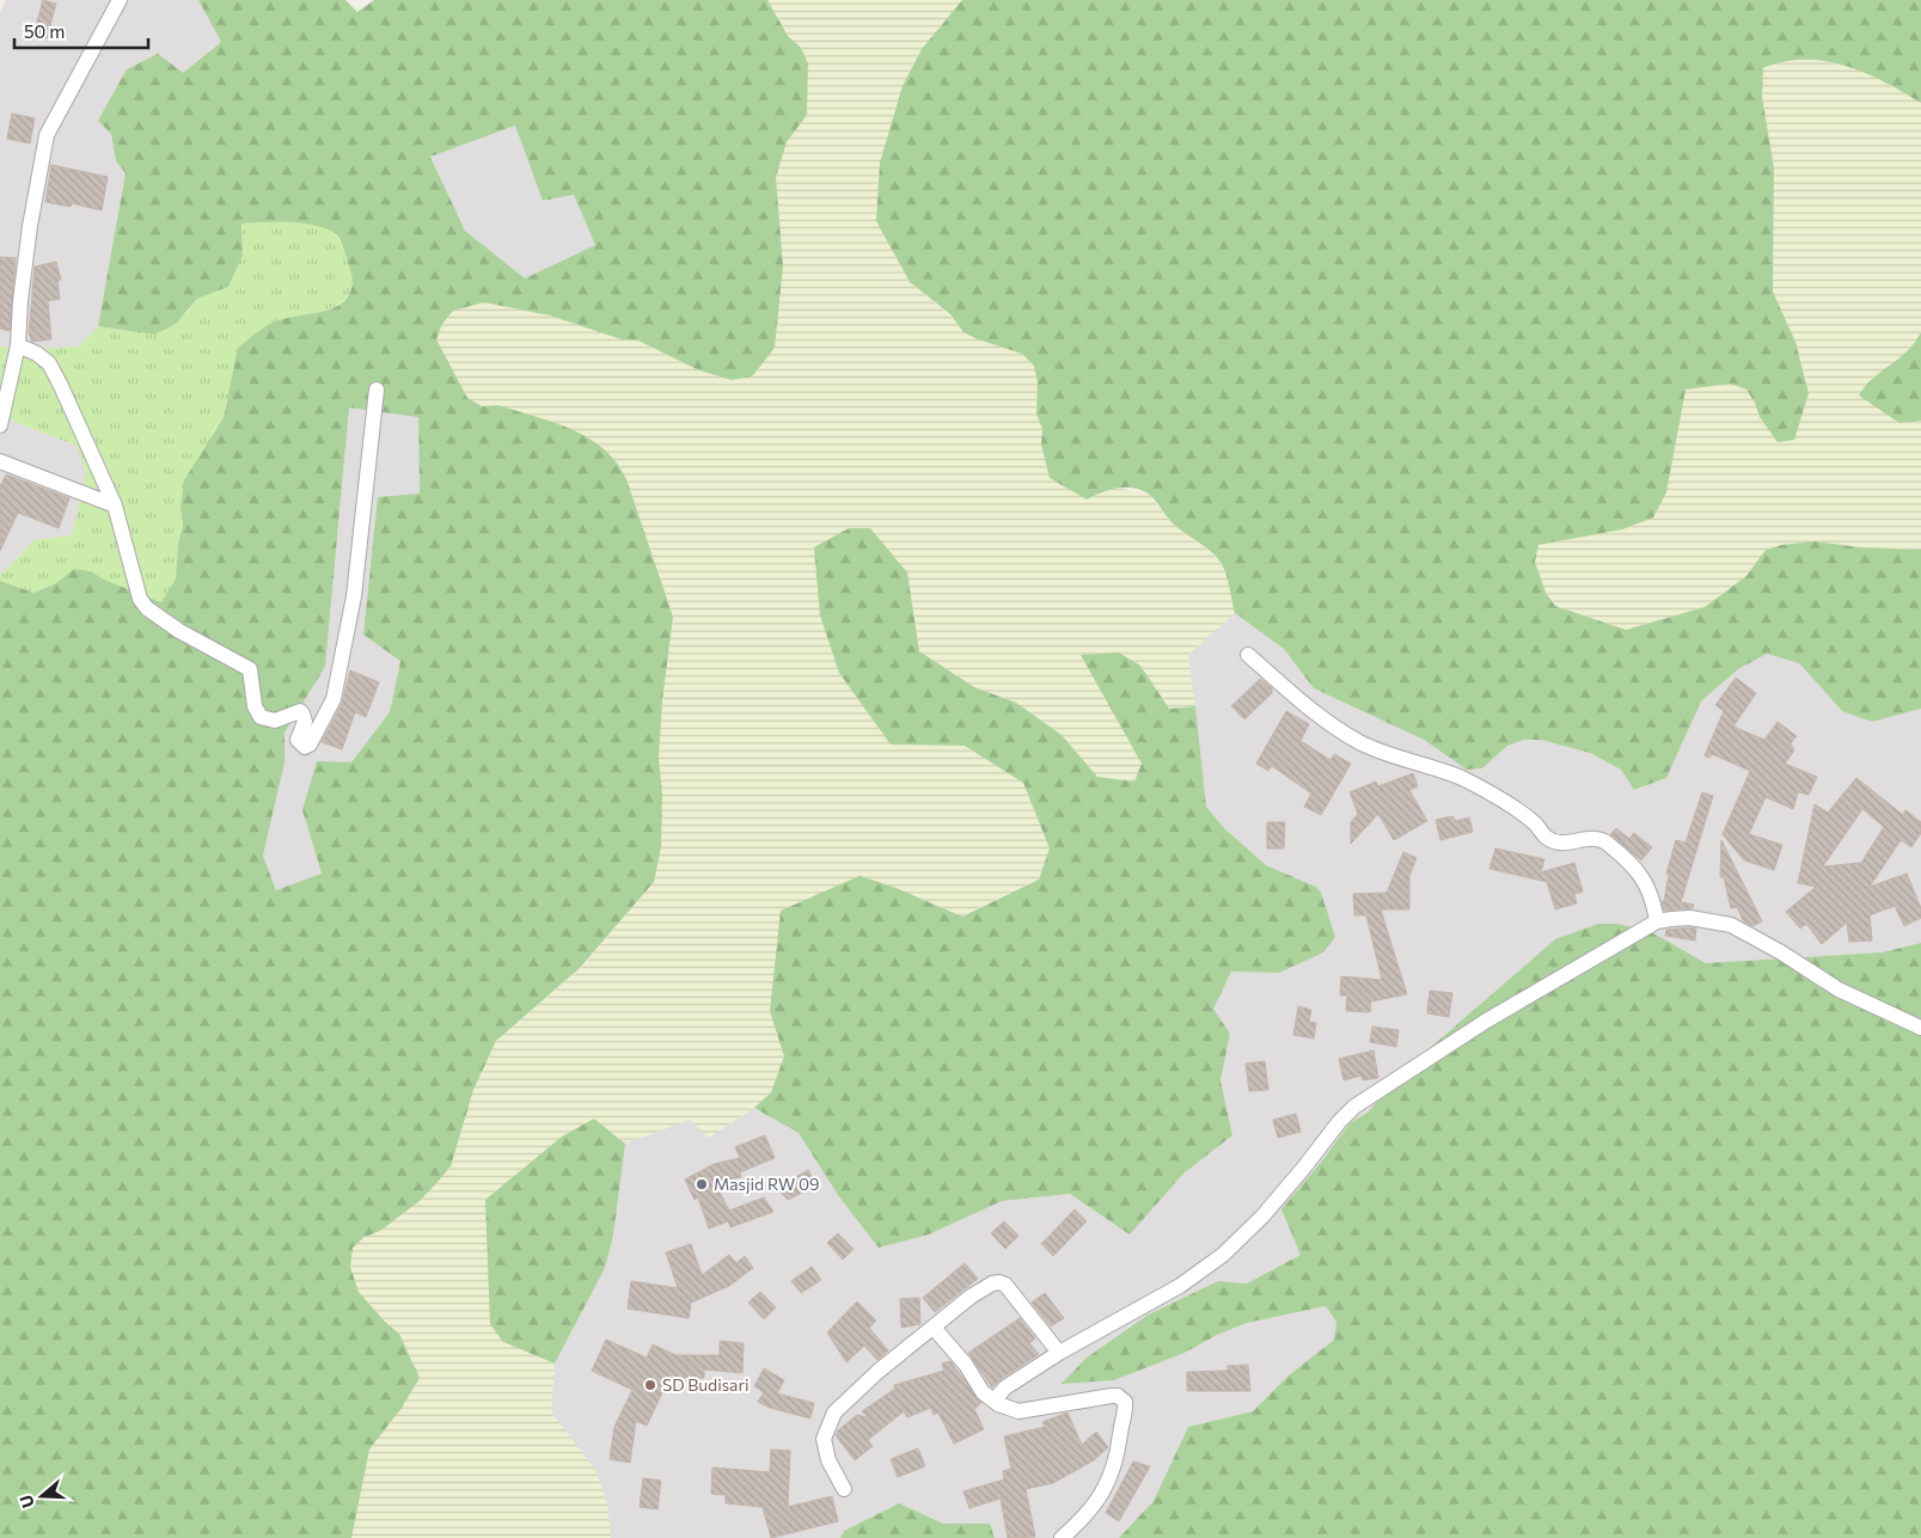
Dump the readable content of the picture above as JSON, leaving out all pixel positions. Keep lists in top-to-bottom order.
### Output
{
  "places": ["Masjid RW 09", "SD Budisari"],
  "scale_bar": "50 m",
  "north": "left"
}
